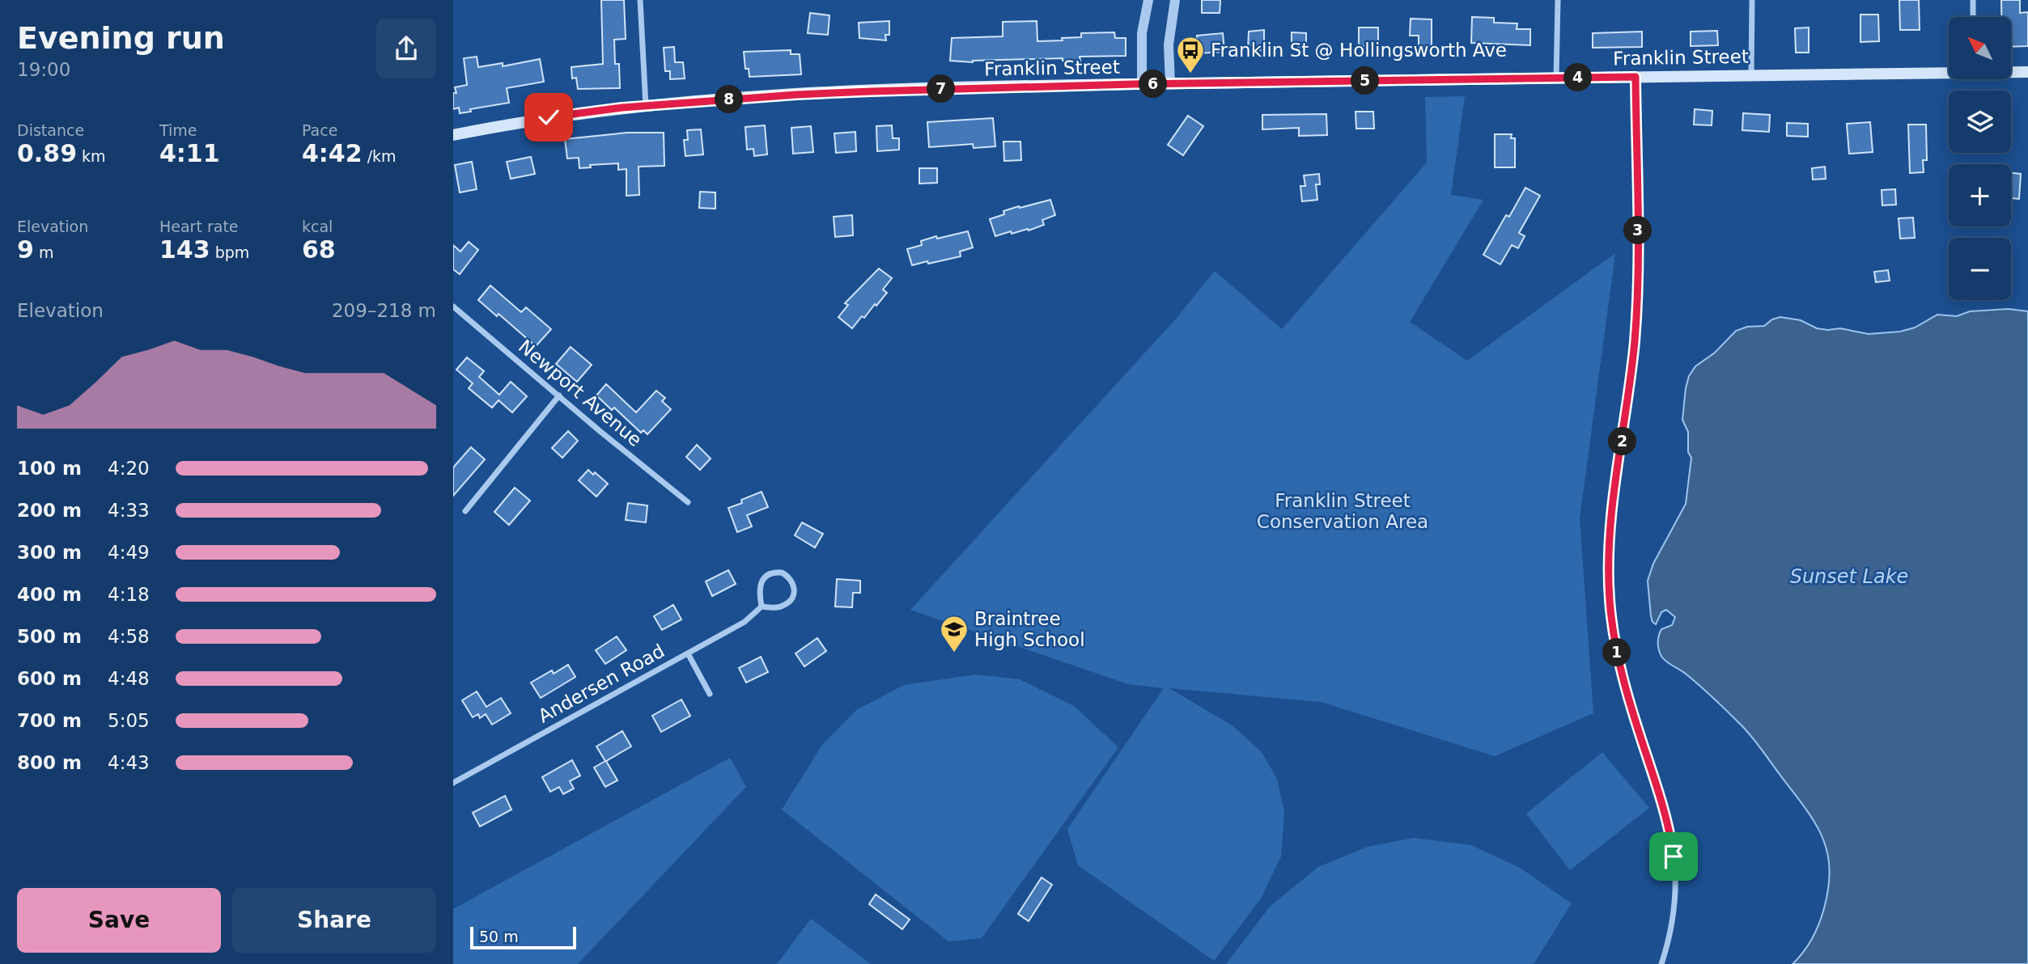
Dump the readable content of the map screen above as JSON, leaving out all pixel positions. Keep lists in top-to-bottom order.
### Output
{
  "streets": {
    "main road": ["Franklin Street"],
    "street": ["Newport Avenue", "Andersen Road"]
  },
  "water": ["Sunset Lake"],
  "parks": ["Franklin Street Conservation Area"],
  "places": {
    "bus stop": ["Franklin St @ Hollingsworth Ave"],
    "school or university": ["Braintree High School"]
  },
  "scale_bar": "50 m",
  "north": "top left",
  "page": {
    "heading": ["Evening run", "19:00"],
    "map_buttons": ["+", "−"],
    "pins": [
      "4",
      "5",
      "6",
      "7",
      "8",
      "3",
      "2",
      "1"
    ],
    "stats": [
      ["Distance", "0.89 km"],
      ["Time", "4:11"],
      ["Pace", "4:42 /km"],
      ["Elevation", "9 m"],
      ["Heart rate", "143 bpm"],
      ["kcal", "68"]
    ],
    "chart": ["Elevation", "209–218 m"],
    "list": [
      {
        "name": "100 m",
        "note": "4:20"
      },
      {
        "name": "200 m",
        "note": "4:33"
      },
      {
        "name": "300 m",
        "note": "4:49"
      },
      {
        "name": "400 m",
        "note": "4:18"
      },
      {
        "name": "500 m",
        "note": "4:58"
      },
      {
        "name": "600 m",
        "note": "4:48"
      },
      {
        "name": "700 m",
        "note": "5:05"
      },
      {
        "name": "800 m",
        "note": "4:43"
      }
    ],
    "buttons": ["Save", "Share"],
    "scale": "50 m"
  }
}
